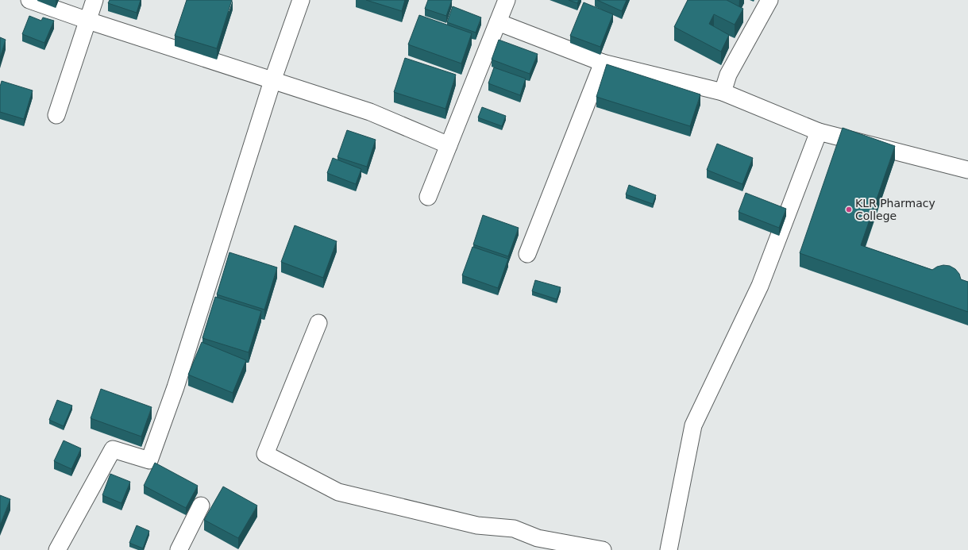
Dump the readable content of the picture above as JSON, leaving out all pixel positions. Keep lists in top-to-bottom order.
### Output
{
  "places": ["KLR Pharmacy College"]
}
